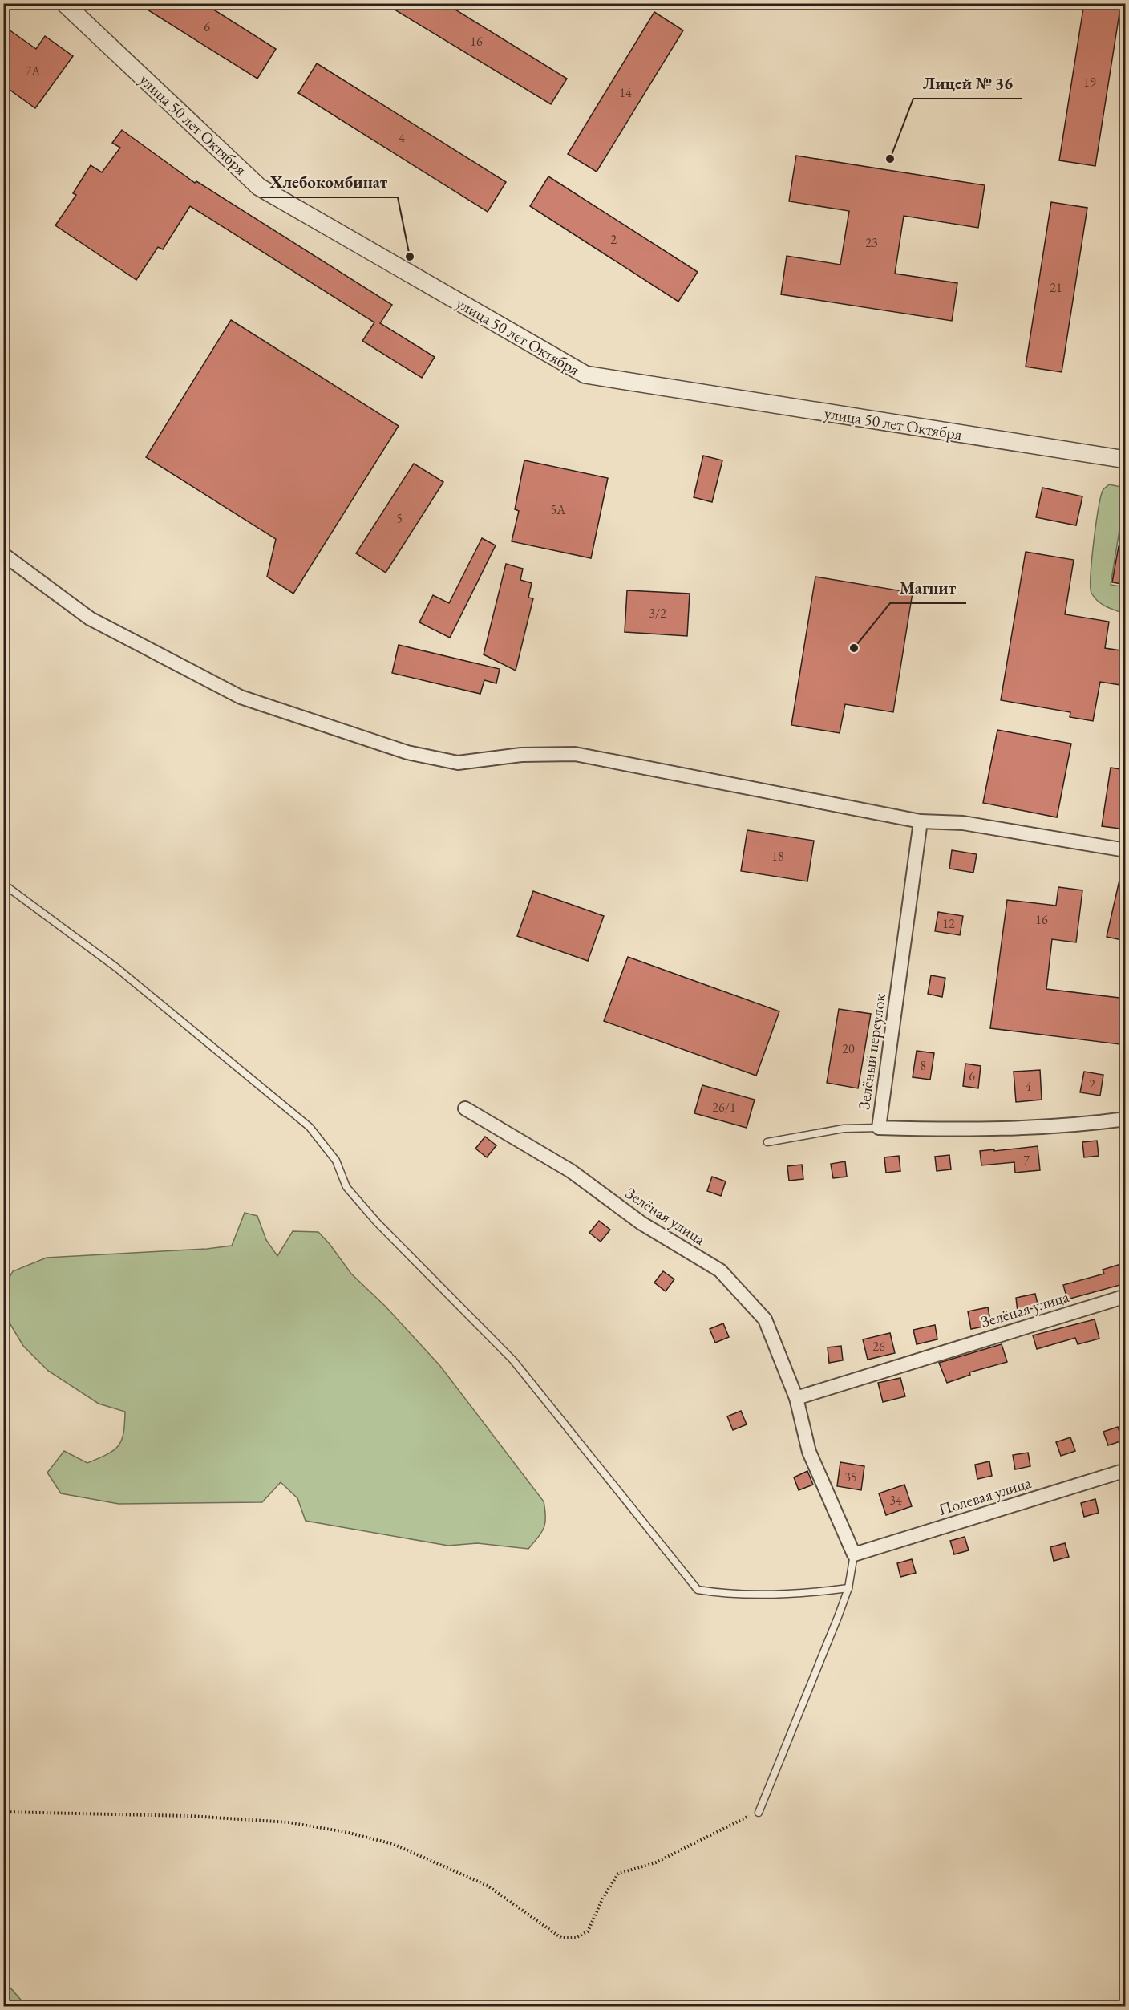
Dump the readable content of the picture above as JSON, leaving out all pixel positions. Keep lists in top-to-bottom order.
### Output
{
  "streets": {
    "street": [
      "улица 50 лет Октября",
      "Зелёный переулок",
      "Зелёная улица",
      "Полевая улица"
    ]
  },
  "crossings": [
    ["Зелёная улица", "Полевая улица"]
  ],
  "places": ["Лицей № 36", "Хлебокомбинат", "Магнит"],
  "house_numbers": [
    "6",
    "16",
    "7А",
    "19",
    "14",
    "4",
    "2",
    "23",
    "21",
    "5А",
    "5",
    "3/2",
    "18",
    "16",
    "12",
    "20",
    "8",
    "6",
    "2",
    "4",
    "26/1",
    "7",
    "26",
    "35",
    "34"
  ]
}
